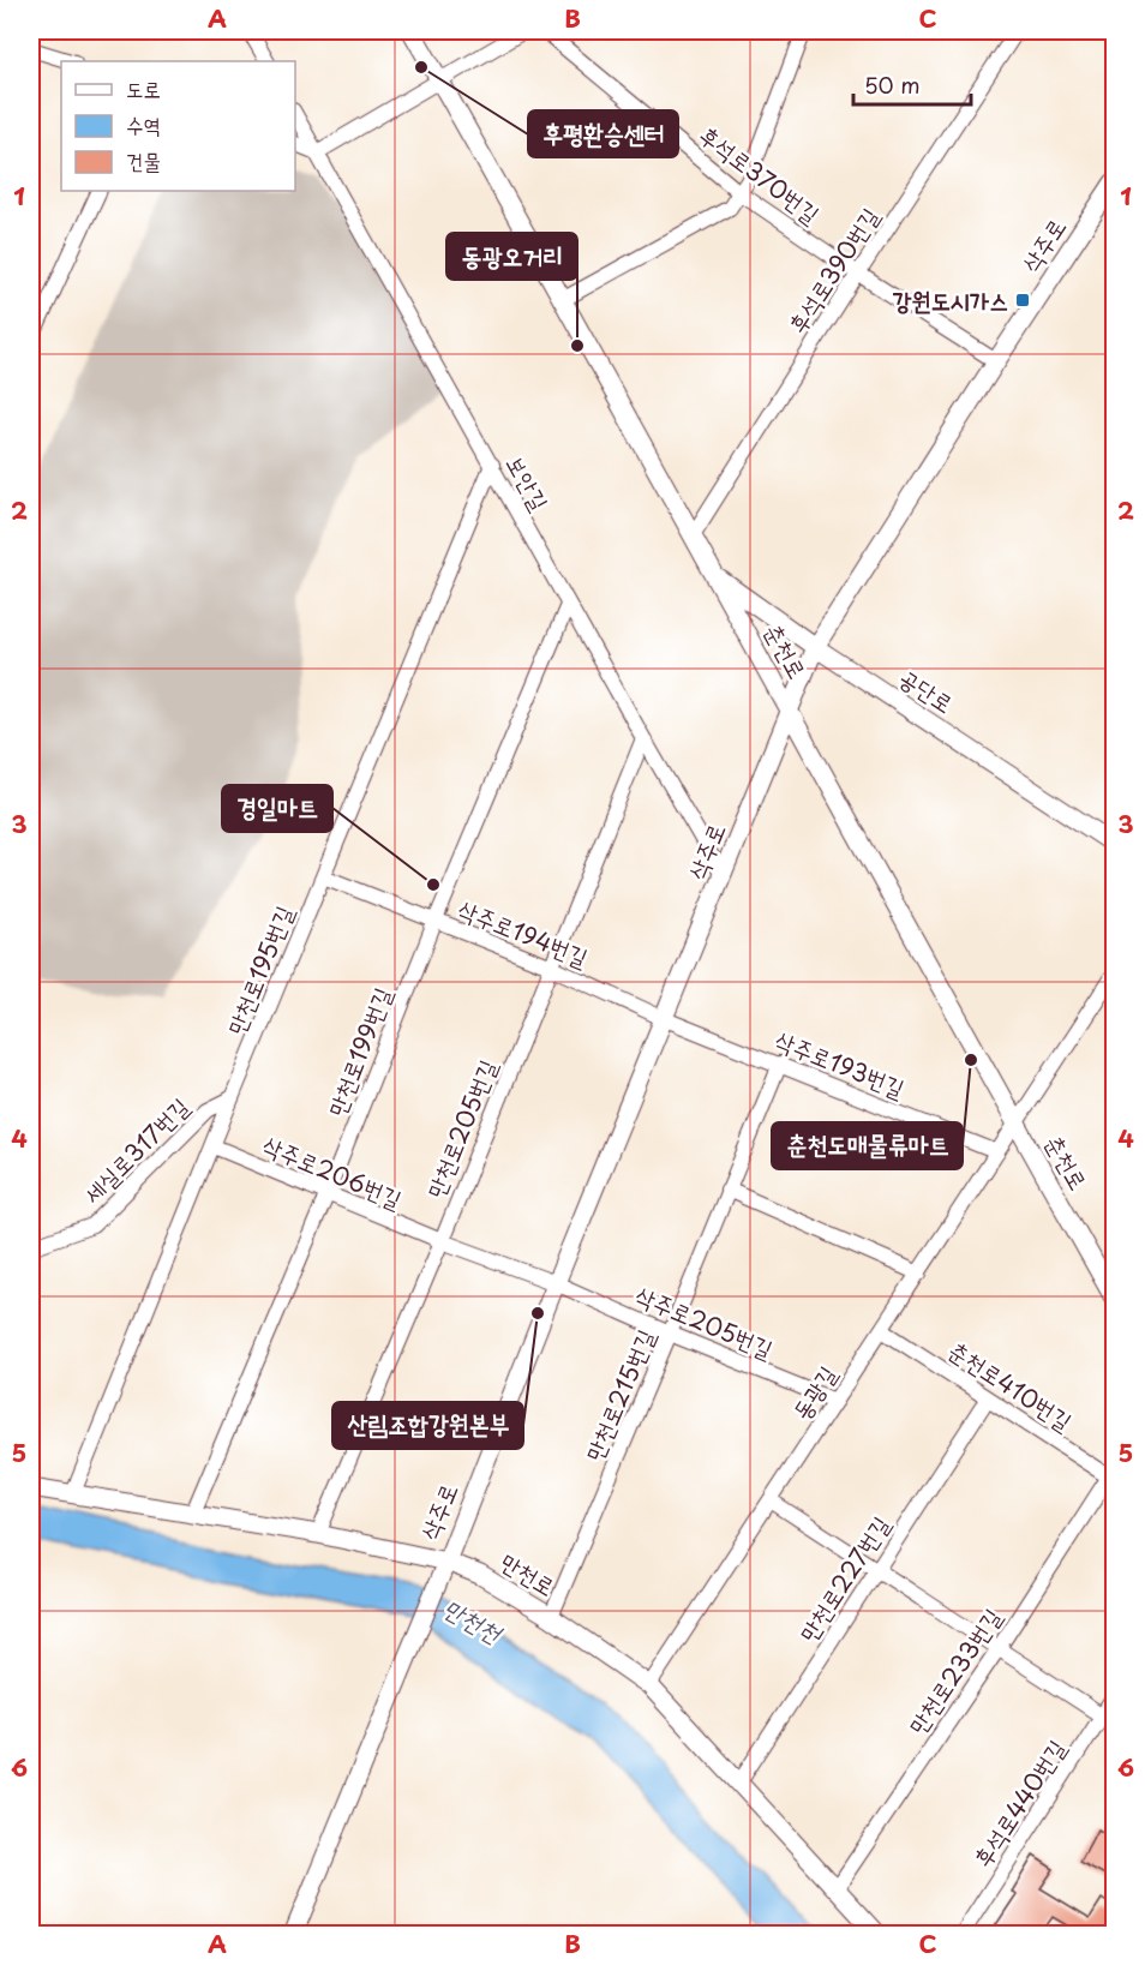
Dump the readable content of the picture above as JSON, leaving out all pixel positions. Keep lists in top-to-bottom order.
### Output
{
  "streets": {
    "street": [
      "후석로370번길",
      "삭주로",
      "후석로390번길",
      "보안길",
      "춘천로",
      "공단로",
      "삭주로194번길",
      "만천로195번길",
      "만천로199번길",
      "삭주로193번길",
      "만천로205번길",
      "세실로317번길",
      "삭주로206번길",
      "삭주로205번길",
      "춘천로410번길",
      "동광길",
      "만천로215번길",
      "만천로",
      "만천로227번길",
      "만천로233번길",
      "후석로440번길"
    ]
  },
  "crossings": [
    ["후석로370번길", "삭주로"],
    ["후석로370번길", "후석로390번길"],
    ["삭주로", "보안길"],
    ["삭주로", "춘천로"],
    ["삭주로", "공단로"],
    ["삭주로", "삭주로194번길"],
    ["삭주로", "삭주로193번길"],
    ["삭주로", "삭주로206번길"],
    ["삭주로", "삭주로205번길"],
    ["삭주로", "만천로"],
    ["후석로390번길", "춘천로"],
    ["보안길", "만천로195번길"],
    ["보안길", "만천로199번길"],
    ["보안길", "만천로205번길"],
    ["춘천로", "공단로"],
    ["춘천로", "동광길"],
    ["삭주로194번길", "만천로195번길"],
    ["삭주로194번길", "만천로199번길"],
    ["삭주로194번길", "삭주로193번길"],
    ["삭주로194번길", "만천로205번길"],
    ["만천로195번길", "세실로317번길"],
    ["만천로195번길", "삭주로206번길"],
    ["만천로195번길", "만천로"],
    ["만천로199번길", "삭주로206번길"],
    ["만천로199번길", "만천로"],
    ["삭주로193번길", "동광길"],
    ["삭주로193번길", "만천로215번길"],
    ["만천로205번길", "삭주로206번길"],
    ["만천로205번길", "만천로"],
    ["삭주로206번길", "삭주로205번길"],
    ["삭주로205번길", "동광길"],
    ["삭주로205번길", "만천로215번길"],
    ["춘천로410번길", "동광길"],
    ["춘천로410번길", "만천로227번길"],
    ["춘천로410번길", "만천로233번길"],
    ["동광길", "만천로"],
    ["만천로215번길", "만천로"],
    ["만천로", "만천로227번길"],
    ["만천로", "만천로233번길"]
  ],
  "water": ["만천천"],
  "places": {
    "other": [
      "후평환승센터",
      "동광오거리",
      "경일마트",
      "춘천도매물류마트",
      "산림조합강원본부"
    ],
    "transit": ["강원도시가스"]
  },
  "legend": ["도로", "수역", "건물"],
  "scale_bar": "50 m",
  "grid": {
    "columns": ["A", "B", "C"],
    "rows": [
      "1",
      "2",
      "3",
      "4",
      "5",
      "6"
    ]
  }
}
